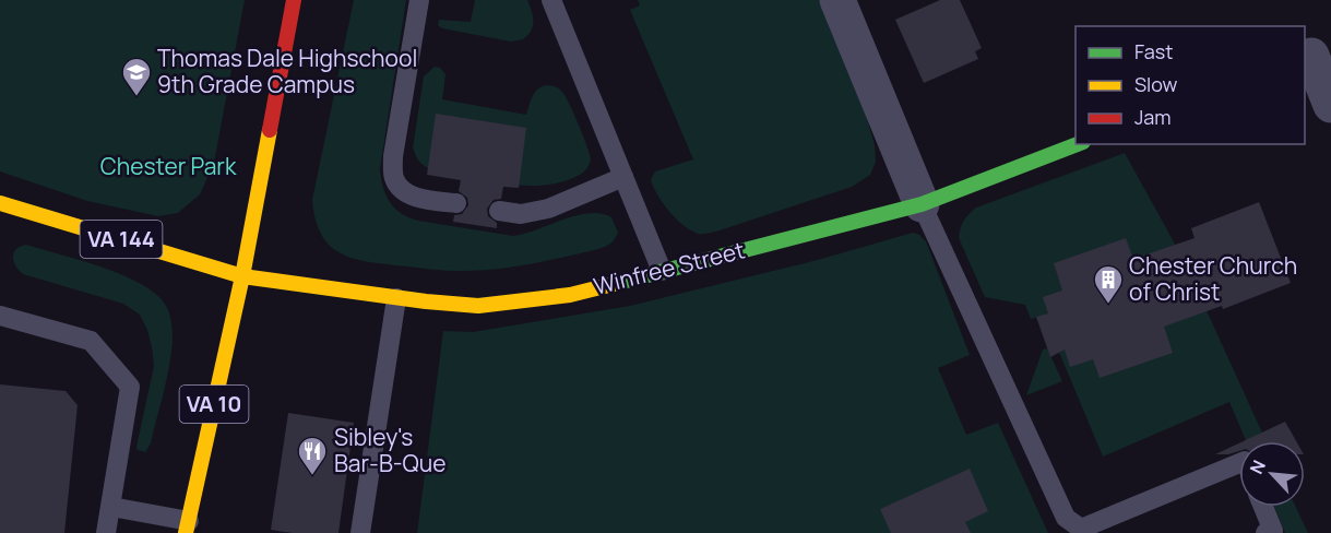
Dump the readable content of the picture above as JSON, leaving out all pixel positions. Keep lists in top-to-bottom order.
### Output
{
  "streets": {
    "street": ["VA 144", "Winfree Street", "VA 10"]
  },
  "crossings": [
    ["VA 144", "Winfree Street"],
    ["VA 144", "VA 10"],
    ["Winfree Street", "VA 10"]
  ],
  "parks": ["Chester Park"],
  "places": {
    "school or university": ["Thomas Dale Highschool 9th Grade Campus"],
    "building": ["Chester Church of Christ"],
    "restaurant": ["Sibley's Bar-B-Que"]
  },
  "legend": ["Fast", "Slow", "Jam"],
  "north": "top left"
}
